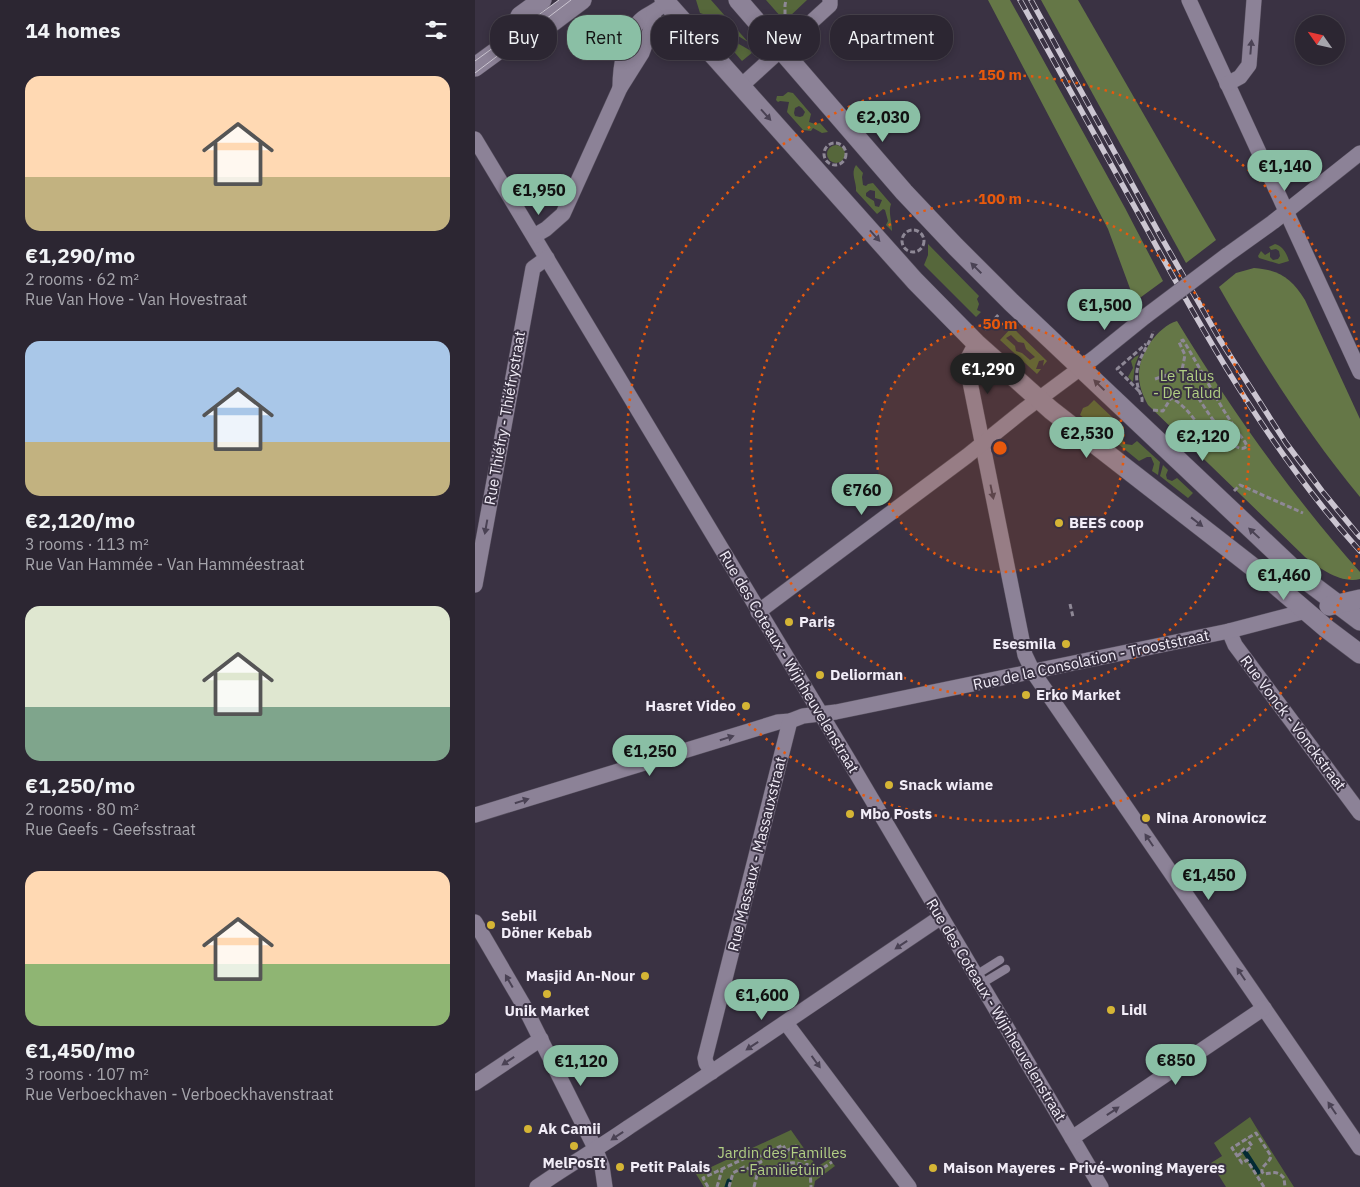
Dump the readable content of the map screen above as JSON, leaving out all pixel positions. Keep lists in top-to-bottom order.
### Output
{
  "streets": {
    "street": [
      "Rue Thiéfry - Thiéfrystraat",
      "Rue de la Consolation - Trooststraat",
      "Rue des Coteaux - Wijnheuvelenstraat",
      "Rue Vonck - Vonckstraat",
      "Rue Massaux - Massauxstraat"
    ]
  },
  "crossings": [
    ["Rue Thiéfry - Thiéfrystraat", "Rue des Coteaux - Wijnheuvelenstraat"],
    ["Rue de la Consolation - Trooststraat", "Rue des Coteaux - Wijnheuvelenstraat"],
    ["Rue de la Consolation - Trooststraat", "Rue Vonck - Vonckstraat"],
    ["Rue de la Consolation - Trooststraat", "Rue Massaux - Massauxstraat"]
  ],
  "one_way": ["Rue Thiéfry - Thiéfrystraat", "Rue de la Consolation - Trooststraat"],
  "parks": ["Le Talus - De Talud", "Jardin des Familles - Familietuin"],
  "places": [
    "BEES coop",
    "Paris",
    "Esesmila",
    "Deliorman",
    "Erko Market",
    "Hasret Video",
    "Snack wiame",
    "Mbo Posts",
    "Nina Aronowicz",
    "Sebil Döner Kebab",
    "Masjid An-Nour",
    "Unik Market",
    "Lidl",
    "Ak Camii",
    "MelPosIt",
    "Petit Palais",
    "Maison Mayeres - Privé-woning Mayeres"
  ],
  "north": "top left",
  "page": {
    "heading": "14 homes",
    "chip": [
      "Buy",
      "Rent",
      "Filters",
      "New",
      "Apartment"
    ],
    "list": [
      {
        "name": "€1,290/mo",
        "note": "2 rooms · 62 m² · Rue Van Hove - Van Hovestraat"
      },
      {
        "name": "€2,120/mo",
        "note": "3 rooms · 113 m² · Rue Van Hammée - Van Hamméestraat"
      },
      {
        "name": "€1,250/mo",
        "note": "2 rooms · 80 m² · Rue Geefs - Geefsstraat"
      },
      {
        "name": "€1,450/mo",
        "note": "3 rooms · 107 m² · Rue Verboeckhaven - Verboeckhavenstraat"
      }
    ],
    "price": [
      "€2,030",
      "€1,140",
      "€1,950",
      "€1,500",
      "€1,290",
      "€2,530",
      "€2,120",
      "€760",
      "€1,460",
      "€1,250",
      "€1,450",
      "€1,600",
      "€850",
      "€1,120"
    ]
  },
  "rings": ["150 m", "100 m", "50 m"]
}
